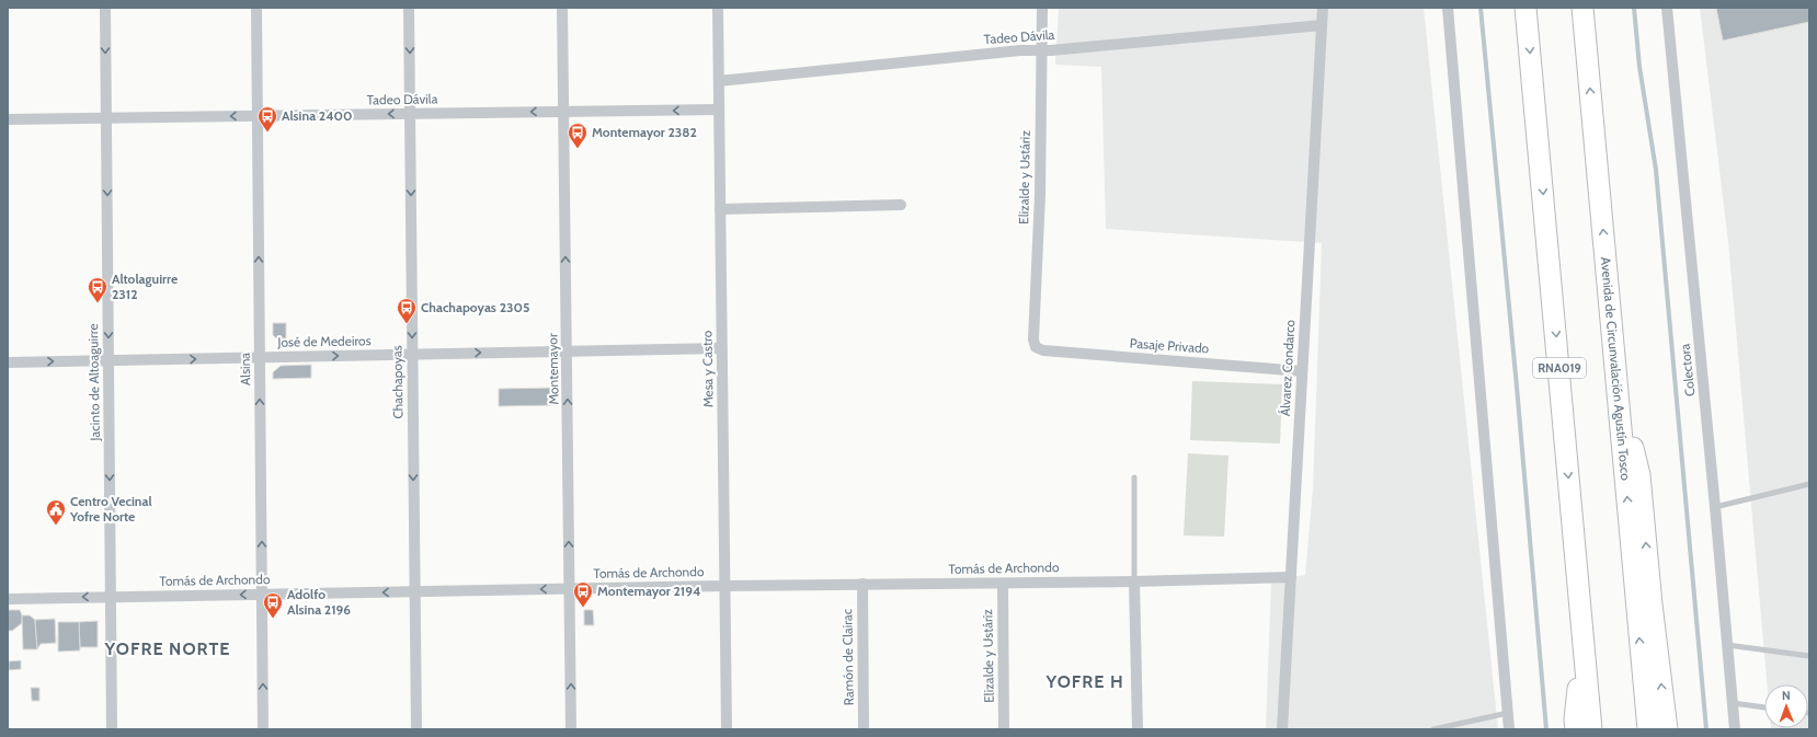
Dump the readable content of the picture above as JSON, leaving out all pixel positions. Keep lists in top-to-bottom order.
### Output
{
  "streets": {
    "highway": ["RNA019", "Avenida de Circunvalación Agustín Tosco"],
    "street": [
      "Tadeo Dávila",
      "Elizalde y Ustáriz",
      "José de Medeiros",
      "Pasaje Privado",
      "Álvarez Condarco",
      "Alsina",
      "Montemayor",
      "Mesa y Castro",
      "Colectora",
      "Jacinto de Altoaguirre",
      "Chachapoyas",
      "Tomás de Archondo",
      "Ramón de Clairac"
    ]
  },
  "crossings": [
    ["Tadeo Dávila", "Elizalde y Ustáriz"],
    ["Tadeo Dávila", "Álvarez Condarco"],
    ["Tadeo Dávila", "Alsina"],
    ["Tadeo Dávila", "Montemayor"],
    ["Tadeo Dávila", "Mesa y Castro"],
    ["Tadeo Dávila", "Jacinto de Altoaguirre"],
    ["Tadeo Dávila", "Chachapoyas"],
    ["Elizalde y Ustáriz", "Pasaje Privado"],
    ["Elizalde y Ustáriz", "Tomás de Archondo"],
    ["José de Medeiros", "Alsina"],
    ["José de Medeiros", "Montemayor"],
    ["José de Medeiros", "Mesa y Castro"],
    ["José de Medeiros", "Jacinto de Altoaguirre"],
    ["José de Medeiros", "Chachapoyas"],
    ["Pasaje Privado", "Álvarez Condarco"],
    ["Álvarez Condarco", "Tomás de Archondo"],
    ["Alsina", "Tomás de Archondo"],
    ["Montemayor", "Tomás de Archondo"],
    ["Mesa y Castro", "Tomás de Archondo"],
    ["Jacinto de Altoaguirre", "Tomás de Archondo"],
    ["Chachapoyas", "Tomás de Archondo"],
    ["Tomás de Archondo", "Ramón de Clairac"]
  ],
  "one_way": [
    "Tadeo Dávila",
    "José de Medeiros",
    "Alsina",
    "Montemayor",
    "Jacinto de Altoaguirre",
    "Chachapoyas",
    "Tomás de Archondo"
  ],
  "districts": ["YOFRE NORTE", "YOFRE H"],
  "places": {
    "bus stop": [
      "Alsina 2400",
      "Montemayor 2382",
      "Altolaguirre 2312",
      "Chachapoyas 2305",
      "Montemayor 2194",
      "Adolfo Alsina 2196"
    ],
    "public building": ["Centro Vecinal Yofre Norte"]
  },
  "north": "top"
}
